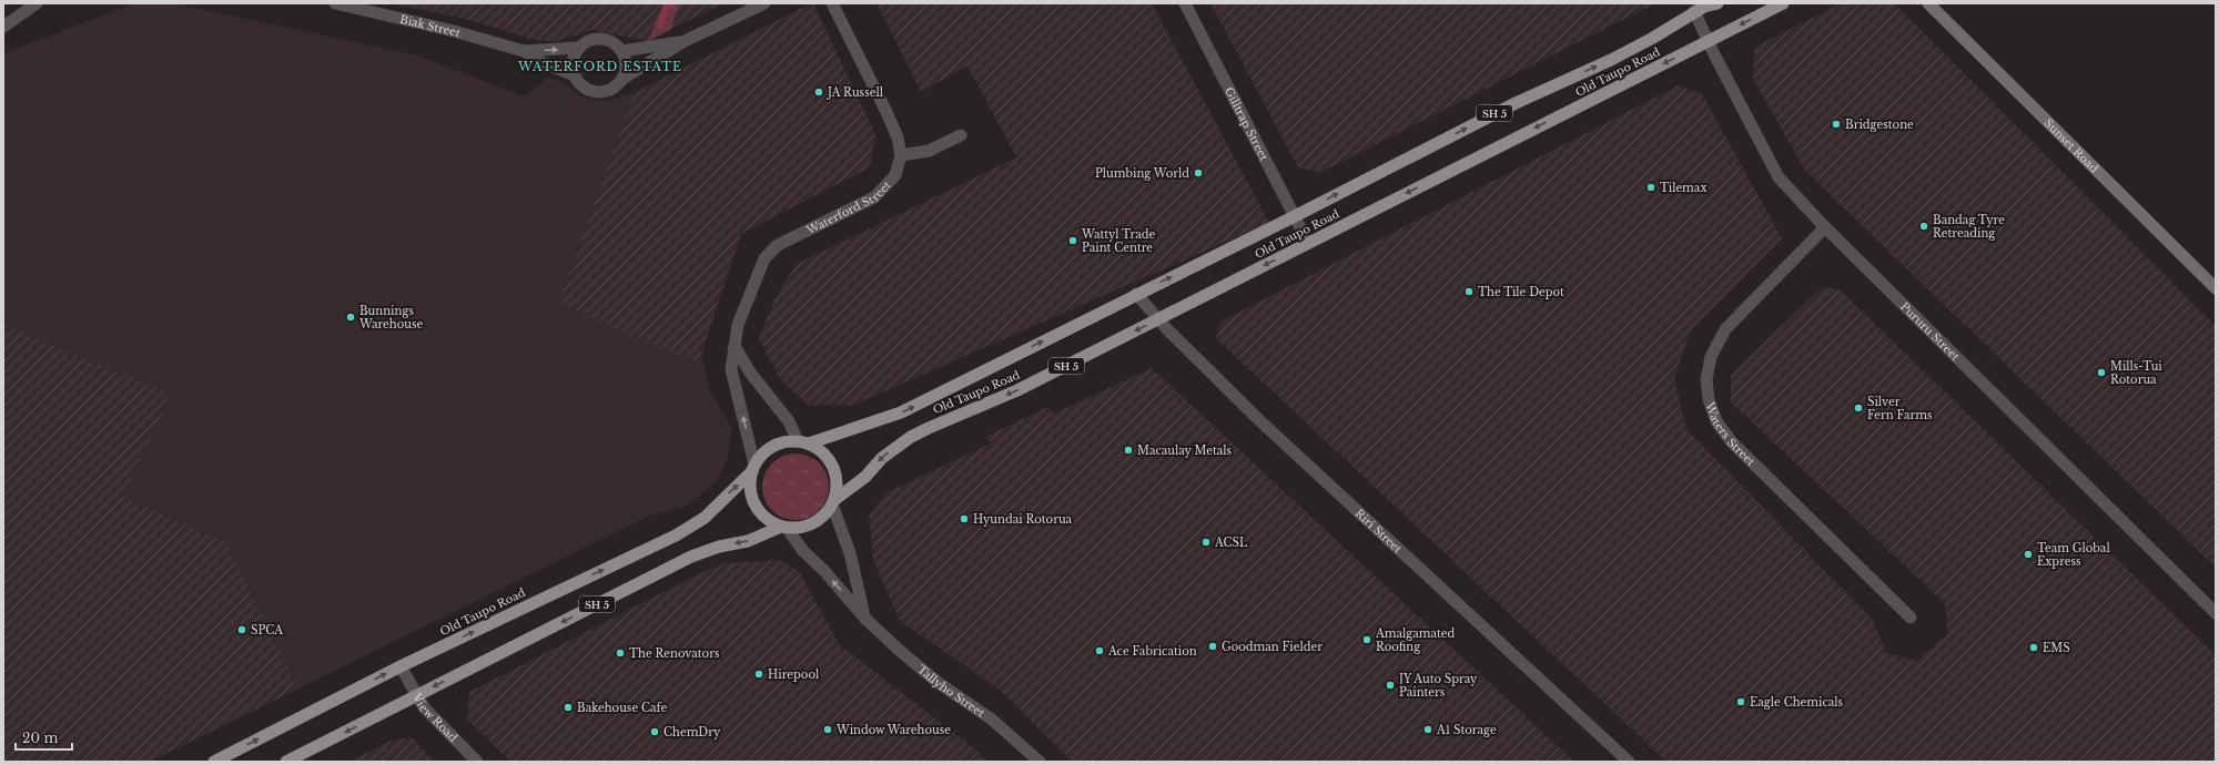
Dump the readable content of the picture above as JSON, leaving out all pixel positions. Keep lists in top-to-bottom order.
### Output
{
  "streets": {
    "highway": ["Old Taupo Road", "SH 5"],
    "main road": ["Sunset Road"],
    "street": [
      "Biak Street",
      "Gilltrap Street",
      "Waterford Street",
      "Pururu Street",
      "Waters Street",
      "Riri Street",
      "Tallyho Street",
      "View Road"
    ]
  },
  "crossings": [
    ["Old Taupo Road", "SH 5"],
    ["Old Taupo Road", "Gilltrap Street"],
    ["Old Taupo Road", "Waterford Street"],
    ["Old Taupo Road", "Pururu Street"],
    ["Old Taupo Road", "Riri Street"],
    ["Old Taupo Road", "Tallyho Street"],
    ["Old Taupo Road", "View Road"],
    ["SH 5", "Waterford Street"],
    ["SH 5", "Tallyho Street"],
    ["SH 5", "View Road"],
    ["Waterford Street", "Tallyho Street"],
    ["Pururu Street", "Waters Street"]
  ],
  "one_way": ["Tallyho Street"],
  "districts": ["WATERFORD ESTATE"],
  "places": [
    "JA Russell",
    "Bridgestone",
    "Plumbing World",
    "Tilemax",
    "Bandag Tyre Retreading",
    "Wattyl Trade Paint Centre",
    "The Tile Depot",
    "Bunnings Warehouse",
    "Mills-Tui Rotorua",
    "Silver Fern Farms",
    "Macaulay Metals",
    "Hyundai Rotorua",
    "ACSL",
    "Team Global Express",
    "SPCA",
    "Amalgamated Roofing",
    "Goodman Fielder",
    "EMS",
    "Ace Fabrication",
    "The Renovators",
    "Hirepool",
    "JY Auto Spray Painters",
    "Eagle Chemicals",
    "Bakehouse Cafe",
    "Window Warehouse",
    "A1 Storage",
    "ChemDry"
  ],
  "scale_bar": "20 m"
}
